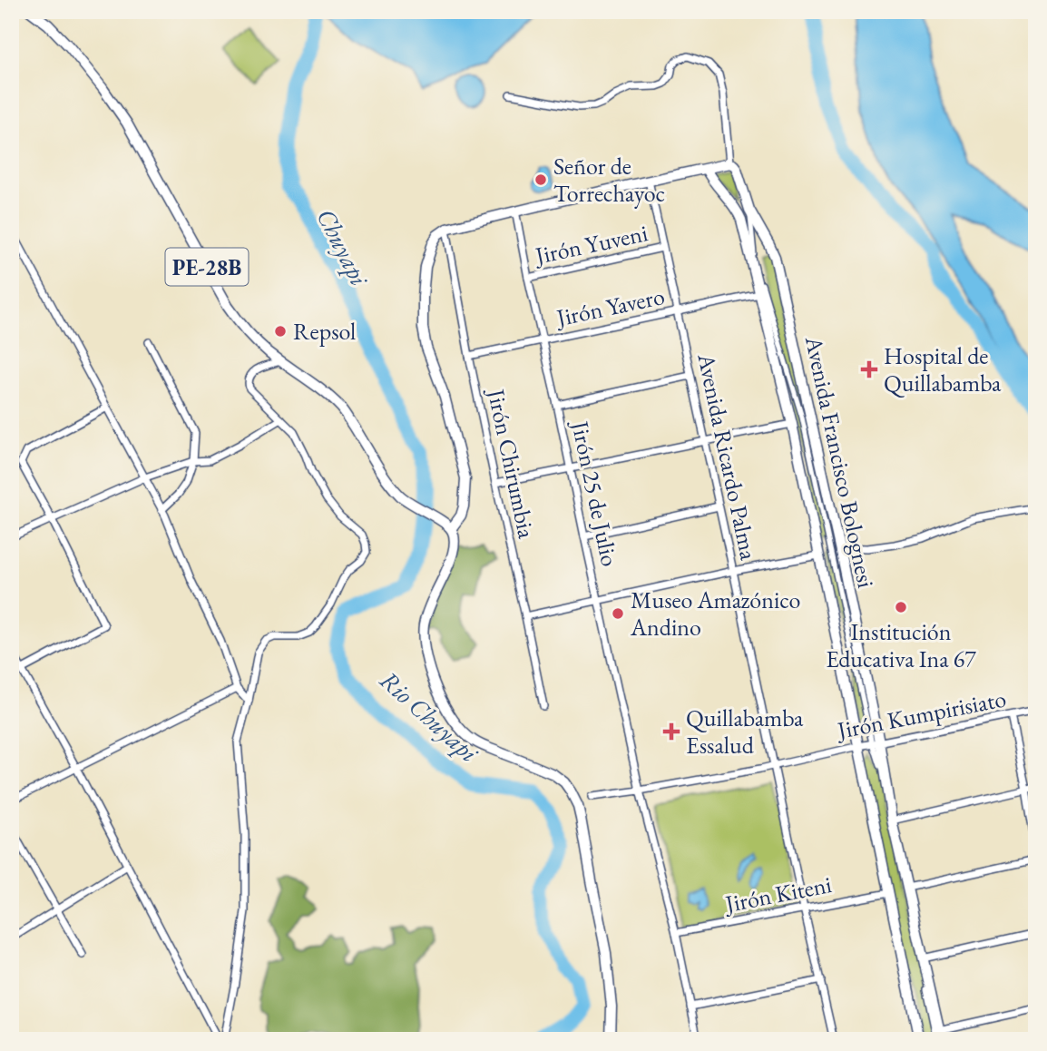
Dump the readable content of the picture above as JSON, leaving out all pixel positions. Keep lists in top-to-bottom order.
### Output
{
  "streets": {
    "main road": ["PE-28B", "Avenida Francisco Bolognesi"],
    "street": [
      "Jirón Yuveni",
      "Jirón Yavero",
      "Avenida Ricardo Palma",
      "Jirón Chirumbia",
      "Jirón 25 de Julio",
      "Jirón Kumpirisiato",
      "Jirón Kiteni"
    ]
  },
  "crossings": [
    ["Jirón Yuveni", "Avenida Ricardo Palma"],
    ["Jirón Yuveni", "Jirón 25 de Julio"],
    ["Jirón Yavero", "Avenida Ricardo Palma"],
    ["Jirón Yavero", "Avenida Francisco Bolognesi"],
    ["Jirón Yavero", "Jirón Chirumbia"],
    ["Jirón Yavero", "Jirón 25 de Julio"],
    ["Avenida Ricardo Palma", "Jirón Kumpirisiato"],
    ["Avenida Ricardo Palma", "Jirón Kiteni"],
    ["Avenida Francisco Bolognesi", "Jirón Kumpirisiato"],
    ["Avenida Francisco Bolognesi", "Jirón Kiteni"],
    ["Jirón 25 de Julio", "Jirón Kumpirisiato"],
    ["Jirón 25 de Julio", "Jirón Kiteni"]
  ],
  "water": ["Chuyapi", "Rio Chuyapi"],
  "places": {
    "other": [
      "Señor de Torrechayoc",
      "Repsol",
      "Institución Educativa Ina 67",
      "Museo Amazónico Andino"
    ],
    "health": ["Hospital de Quillabamba", "Quillabamba Essalud"]
  }
}
